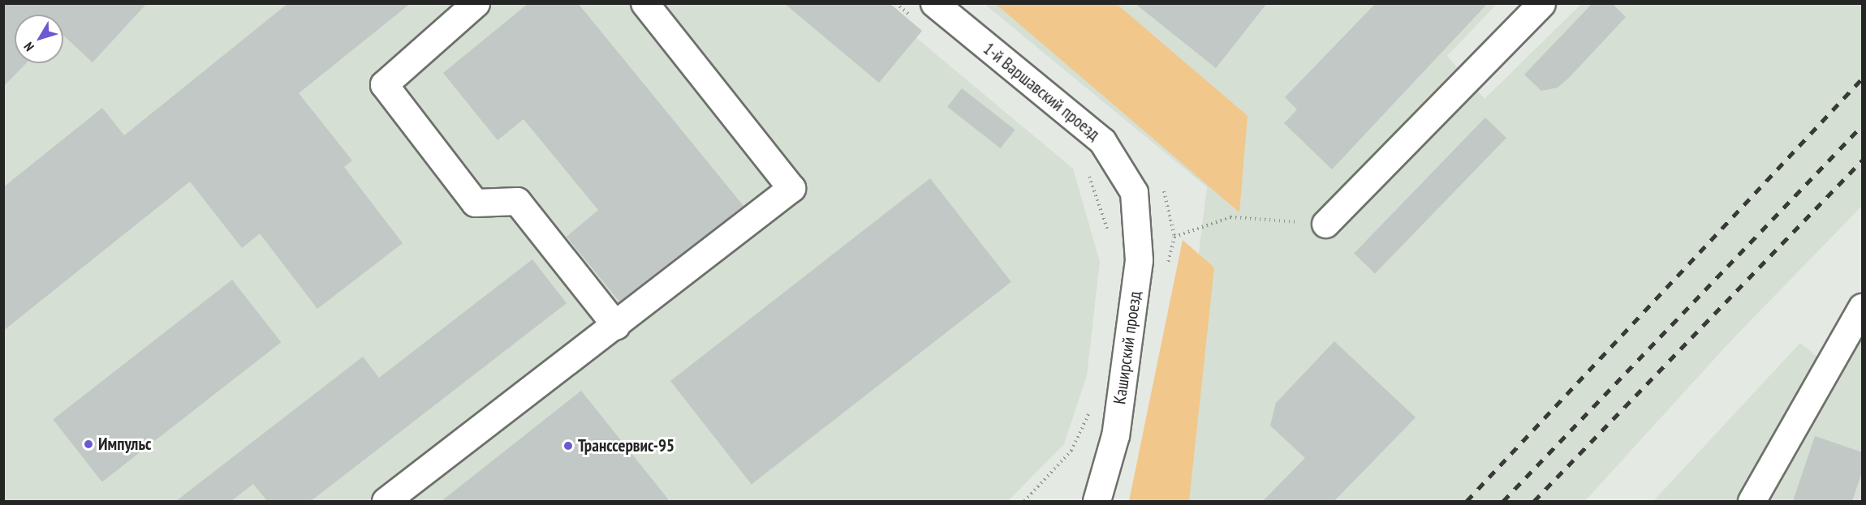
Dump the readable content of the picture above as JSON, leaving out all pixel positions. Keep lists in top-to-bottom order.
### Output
{
  "streets": {
    "street": ["1-й Варшавский проезд", "Каширский проезд"]
  },
  "crossings": [
    ["1-й Варшавский проезд", "Каширский проезд"]
  ],
  "places": ["Импульс", "Транссервис-95"],
  "north": "bottom left"
}
